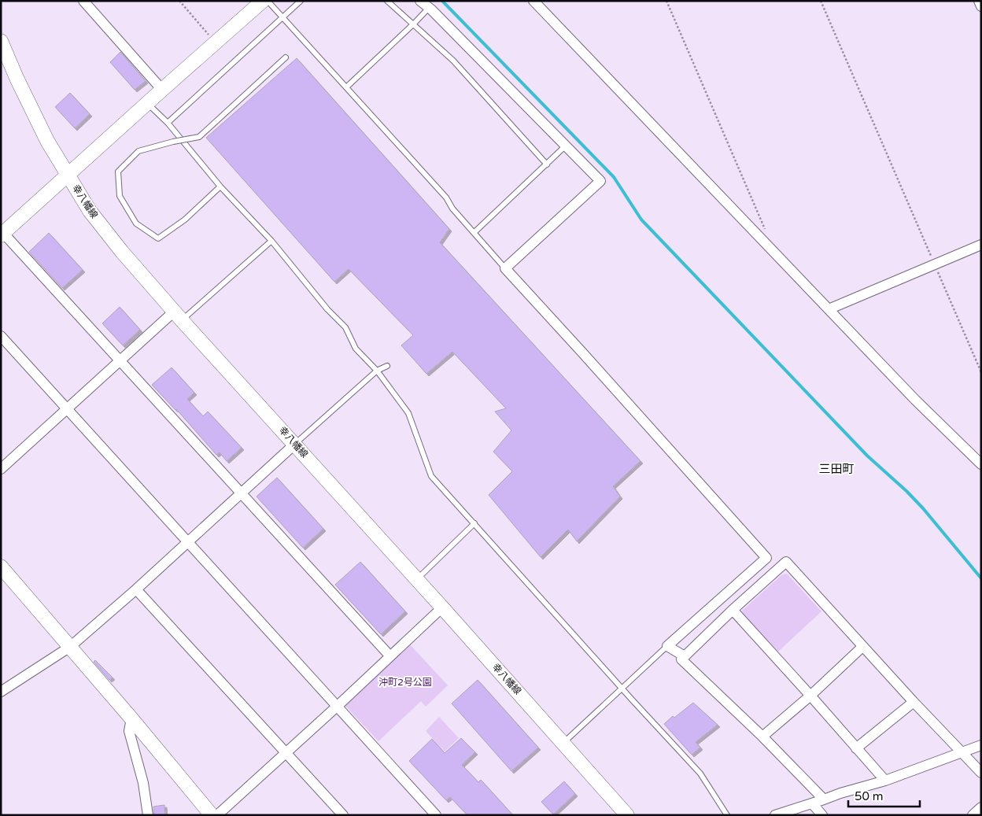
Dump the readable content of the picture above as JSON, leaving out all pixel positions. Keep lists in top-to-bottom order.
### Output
{
  "streets": {
    "street": ["幸八幡線"]
  },
  "districts": ["三田町"],
  "parks": ["沖町2号公園"],
  "scale_bar": "50 m"
}
